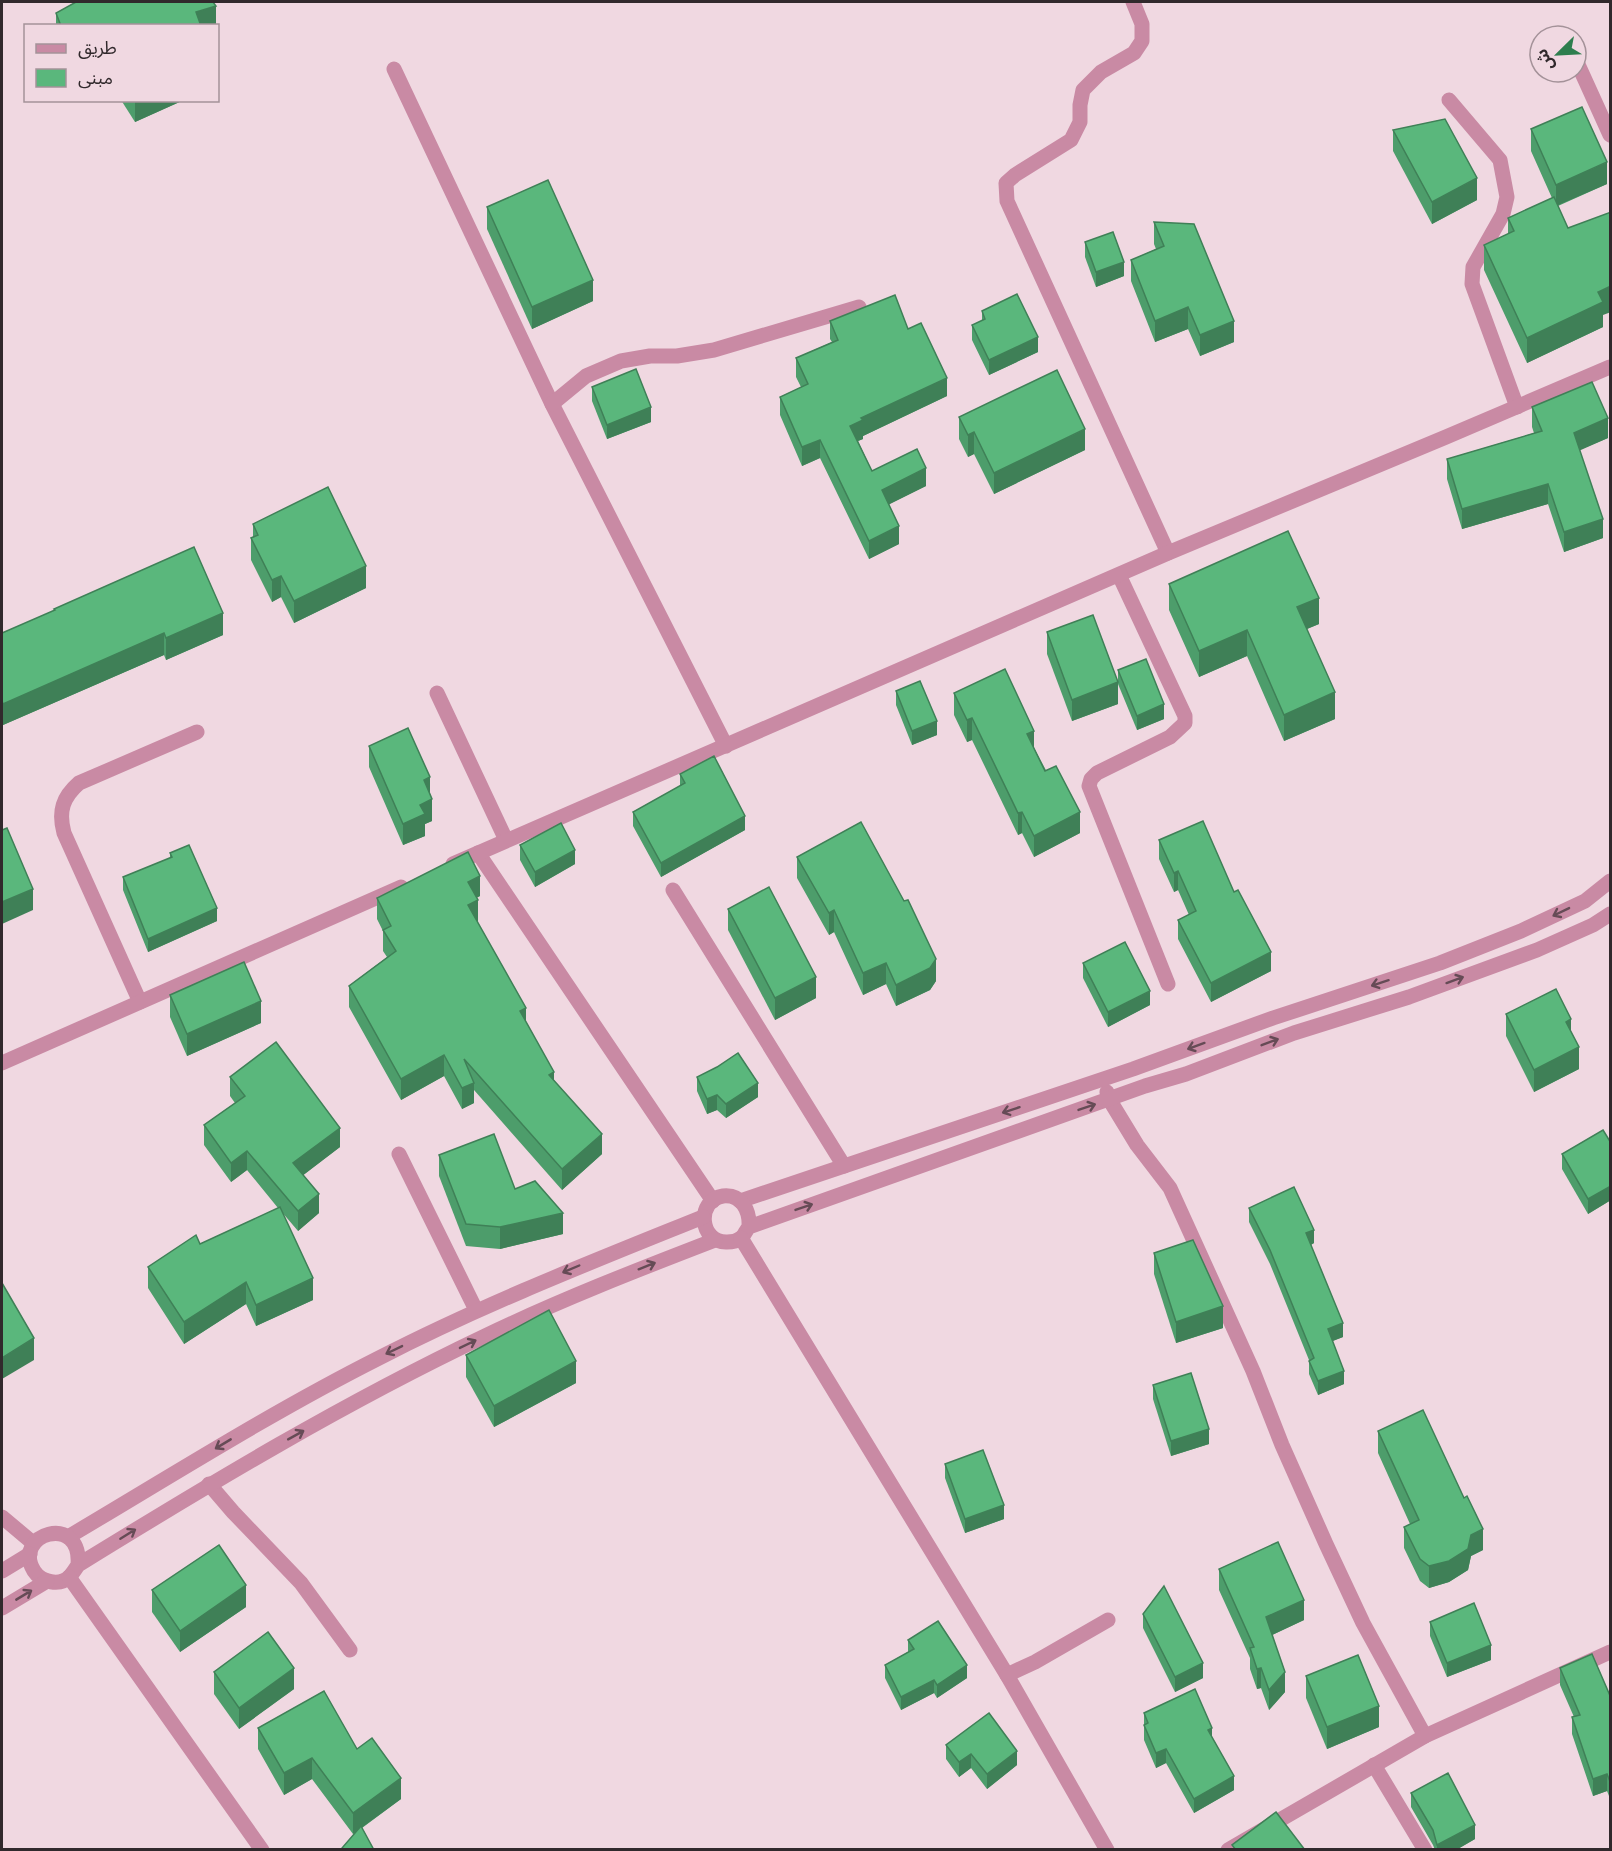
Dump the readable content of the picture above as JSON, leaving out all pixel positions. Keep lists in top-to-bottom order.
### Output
{
  "legend": ["طريق", "مبنى"],
  "north": "bottom left"
}
